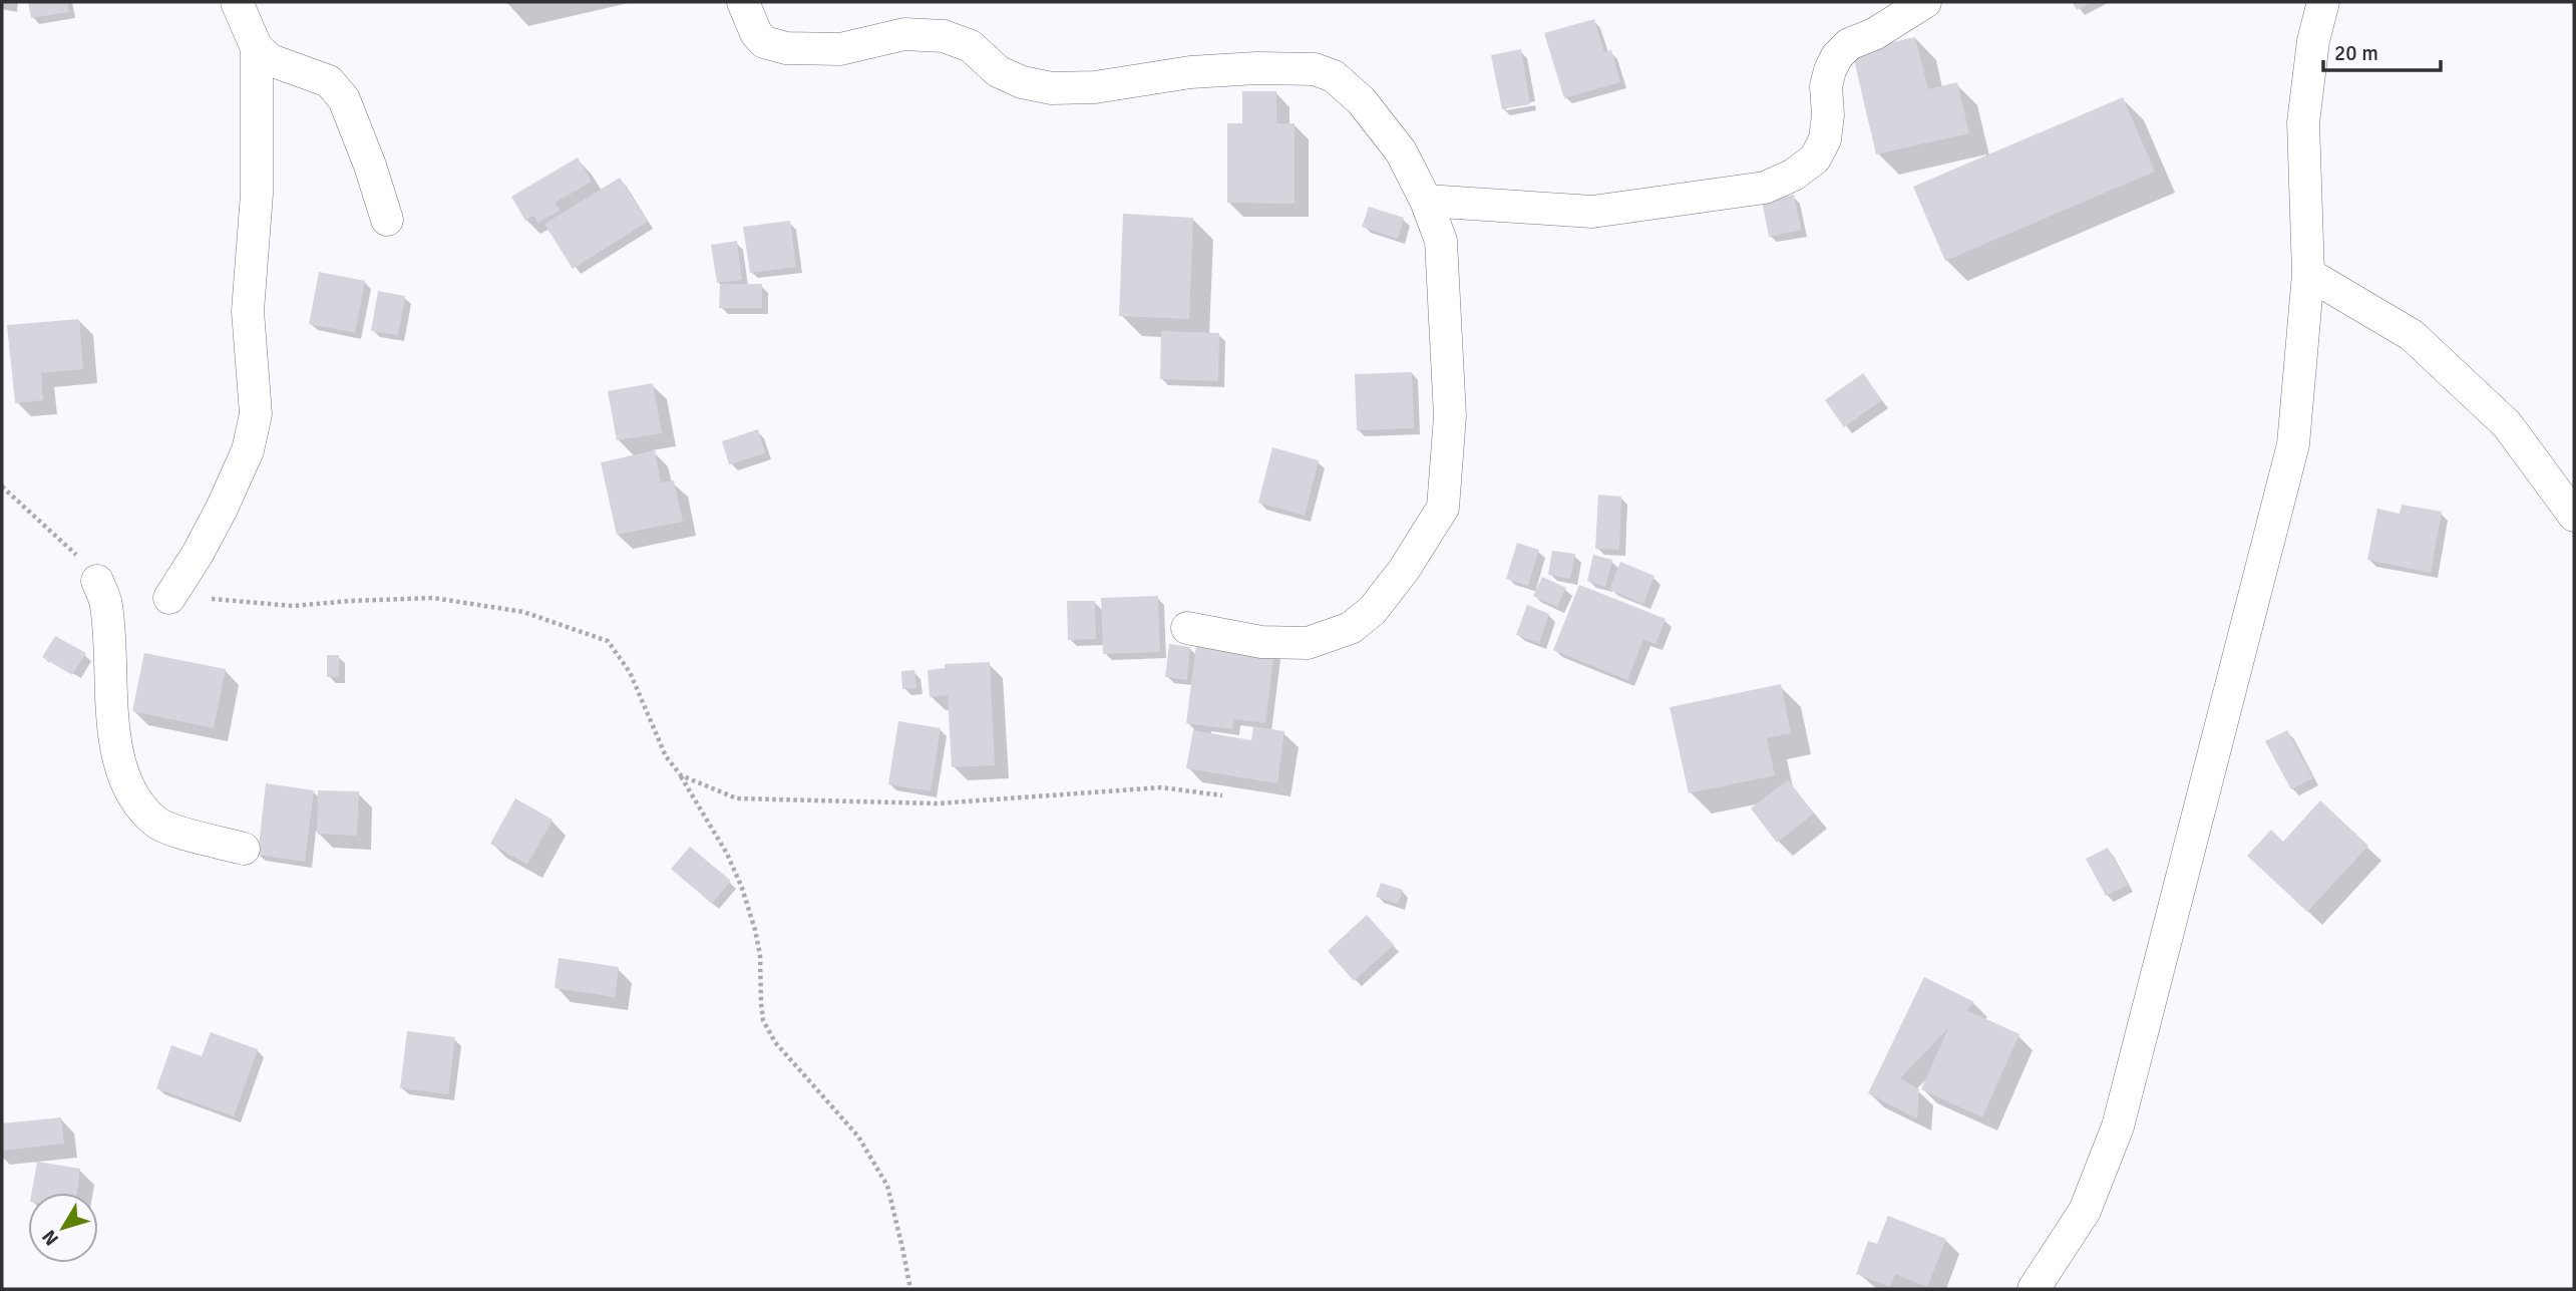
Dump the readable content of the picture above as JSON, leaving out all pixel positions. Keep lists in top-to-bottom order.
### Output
{
  "scale_bar": "20 m",
  "north": "bottom left"
}
